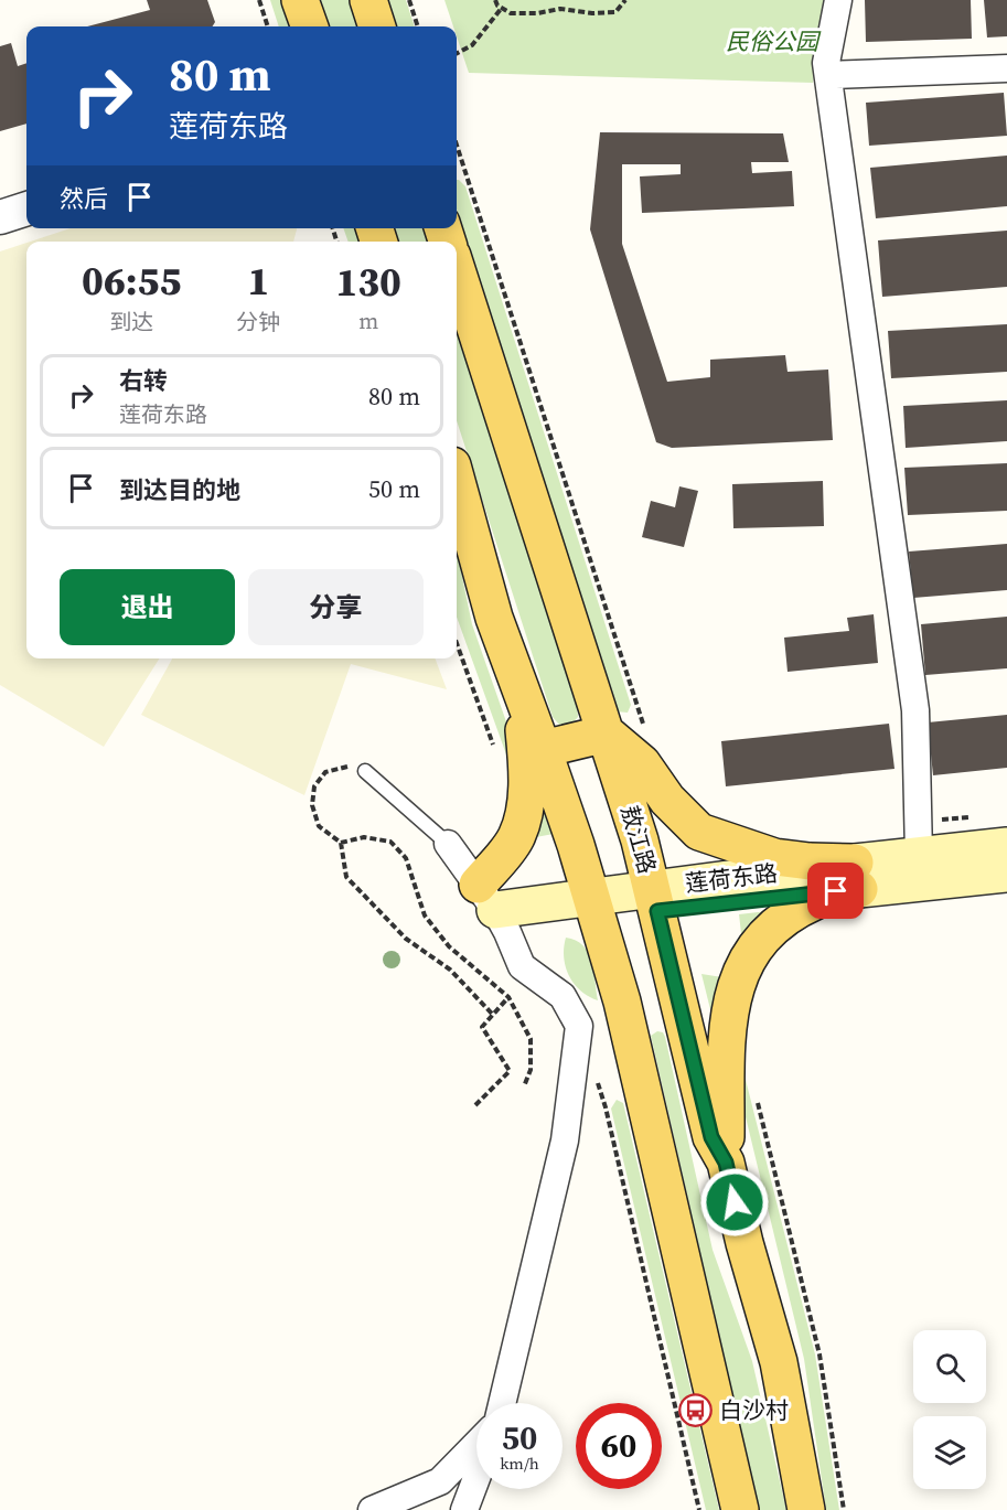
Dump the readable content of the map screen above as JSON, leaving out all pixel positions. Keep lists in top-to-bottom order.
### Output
{
  "streets": {
    "main road": ["敖江路", "莲荷东路"]
  },
  "crossings": [
    ["敖江路", "莲荷东路"]
  ],
  "parks": ["民俗公园"],
  "places": {
    "bus stop": ["白沙村"]
  },
  "page": {
    "turn": ["80 m", "莲荷东路"],
    "then": "然后",
    "eta": [
      "06:55",
      "到达",
      "1",
      "分钟",
      "130",
      "m"
    ],
    "list": [
      {
        "name": "右转",
        "note": "莲荷东路",
        "value": "80 m"
      },
      {
        "name": "到达目的地",
        "value": "50 m"
      }
    ],
    "buttons": ["退出", "分享"],
    "speed": "50 km/h",
    "limit": "60"
  }
}
